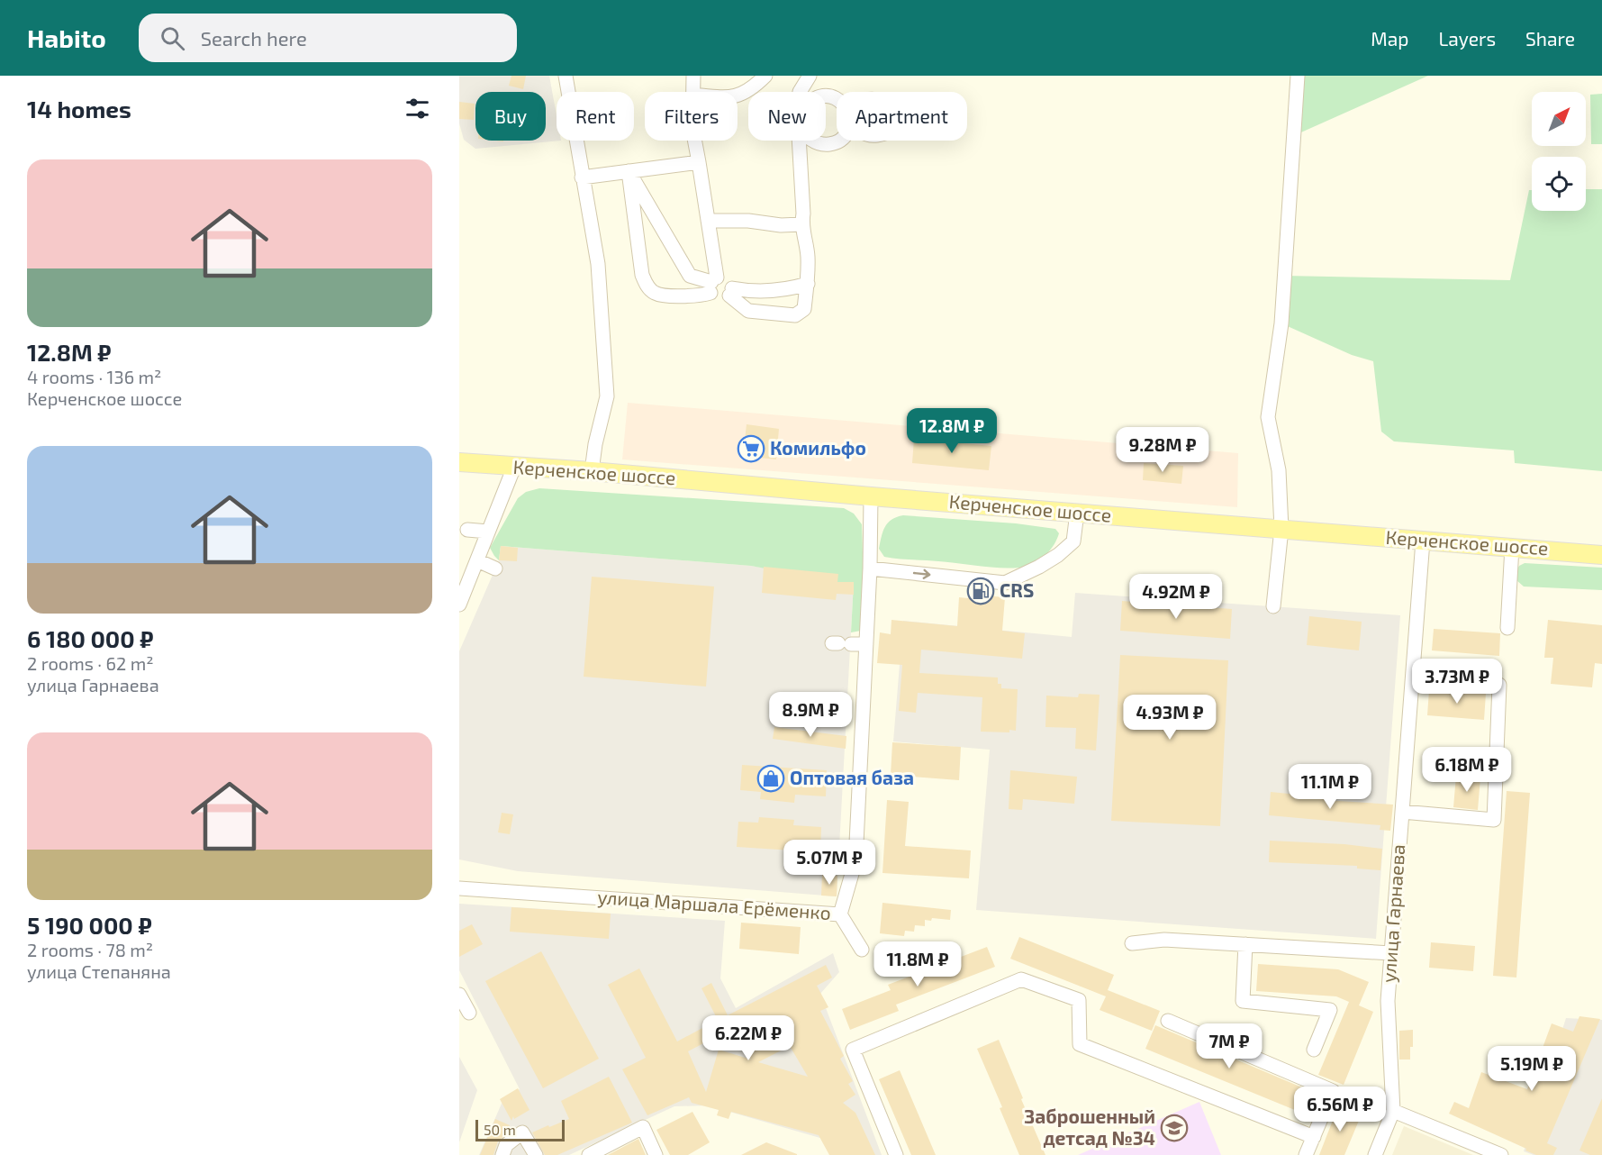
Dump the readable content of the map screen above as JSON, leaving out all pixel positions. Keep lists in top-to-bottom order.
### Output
{
  "streets": {
    "main road": ["Керченское шоссе"],
    "street": ["улица Маршала Ерёменко", "улица Гарнаева"]
  },
  "crossings": [
    ["Керченское шоссе", "улица Маршала Ерёменко"],
    ["Керченское шоссе", "улица Гарнаева"]
  ],
  "places": {
    "supermarket": ["Комильфо"],
    "fuel station": ["CRS"],
    "shop": ["Оптовая база"],
    "school or university": ["Заброшенный детсад №34"]
  },
  "scale_bar": "50 m",
  "north": "top right",
  "page": {
    "header": "Habito",
    "search": "Search here",
    "nav": ["Map", "Layers", "Share"],
    "heading": "14 homes",
    "chip": [
      "Buy",
      "Rent",
      "Filters",
      "New",
      "Apartment"
    ],
    "list": [
      {
        "name": "12.8M ₽",
        "note": "4 rooms · 136 m² · Керченское шоссе"
      },
      {
        "name": "6 180 000 ₽",
        "note": "2 rooms · 62 m² · улица Гарнаева"
      },
      {
        "name": "5 190 000 ₽",
        "note": "2 rooms · 78 m² · улица Степаняна"
      }
    ],
    "price": [
      "12.8M ₽",
      "9.28M ₽",
      "4.92M ₽",
      "3.73M ₽",
      "8.9M ₽",
      "4.93M ₽",
      "6.18M ₽",
      "11.1M ₽",
      "5.07M ₽",
      "11.8M ₽",
      "6.22M ₽",
      "7M ₽",
      "5.19M ₽",
      "6.56M ₽"
    ],
    "scale": "50 m"
  }
}
